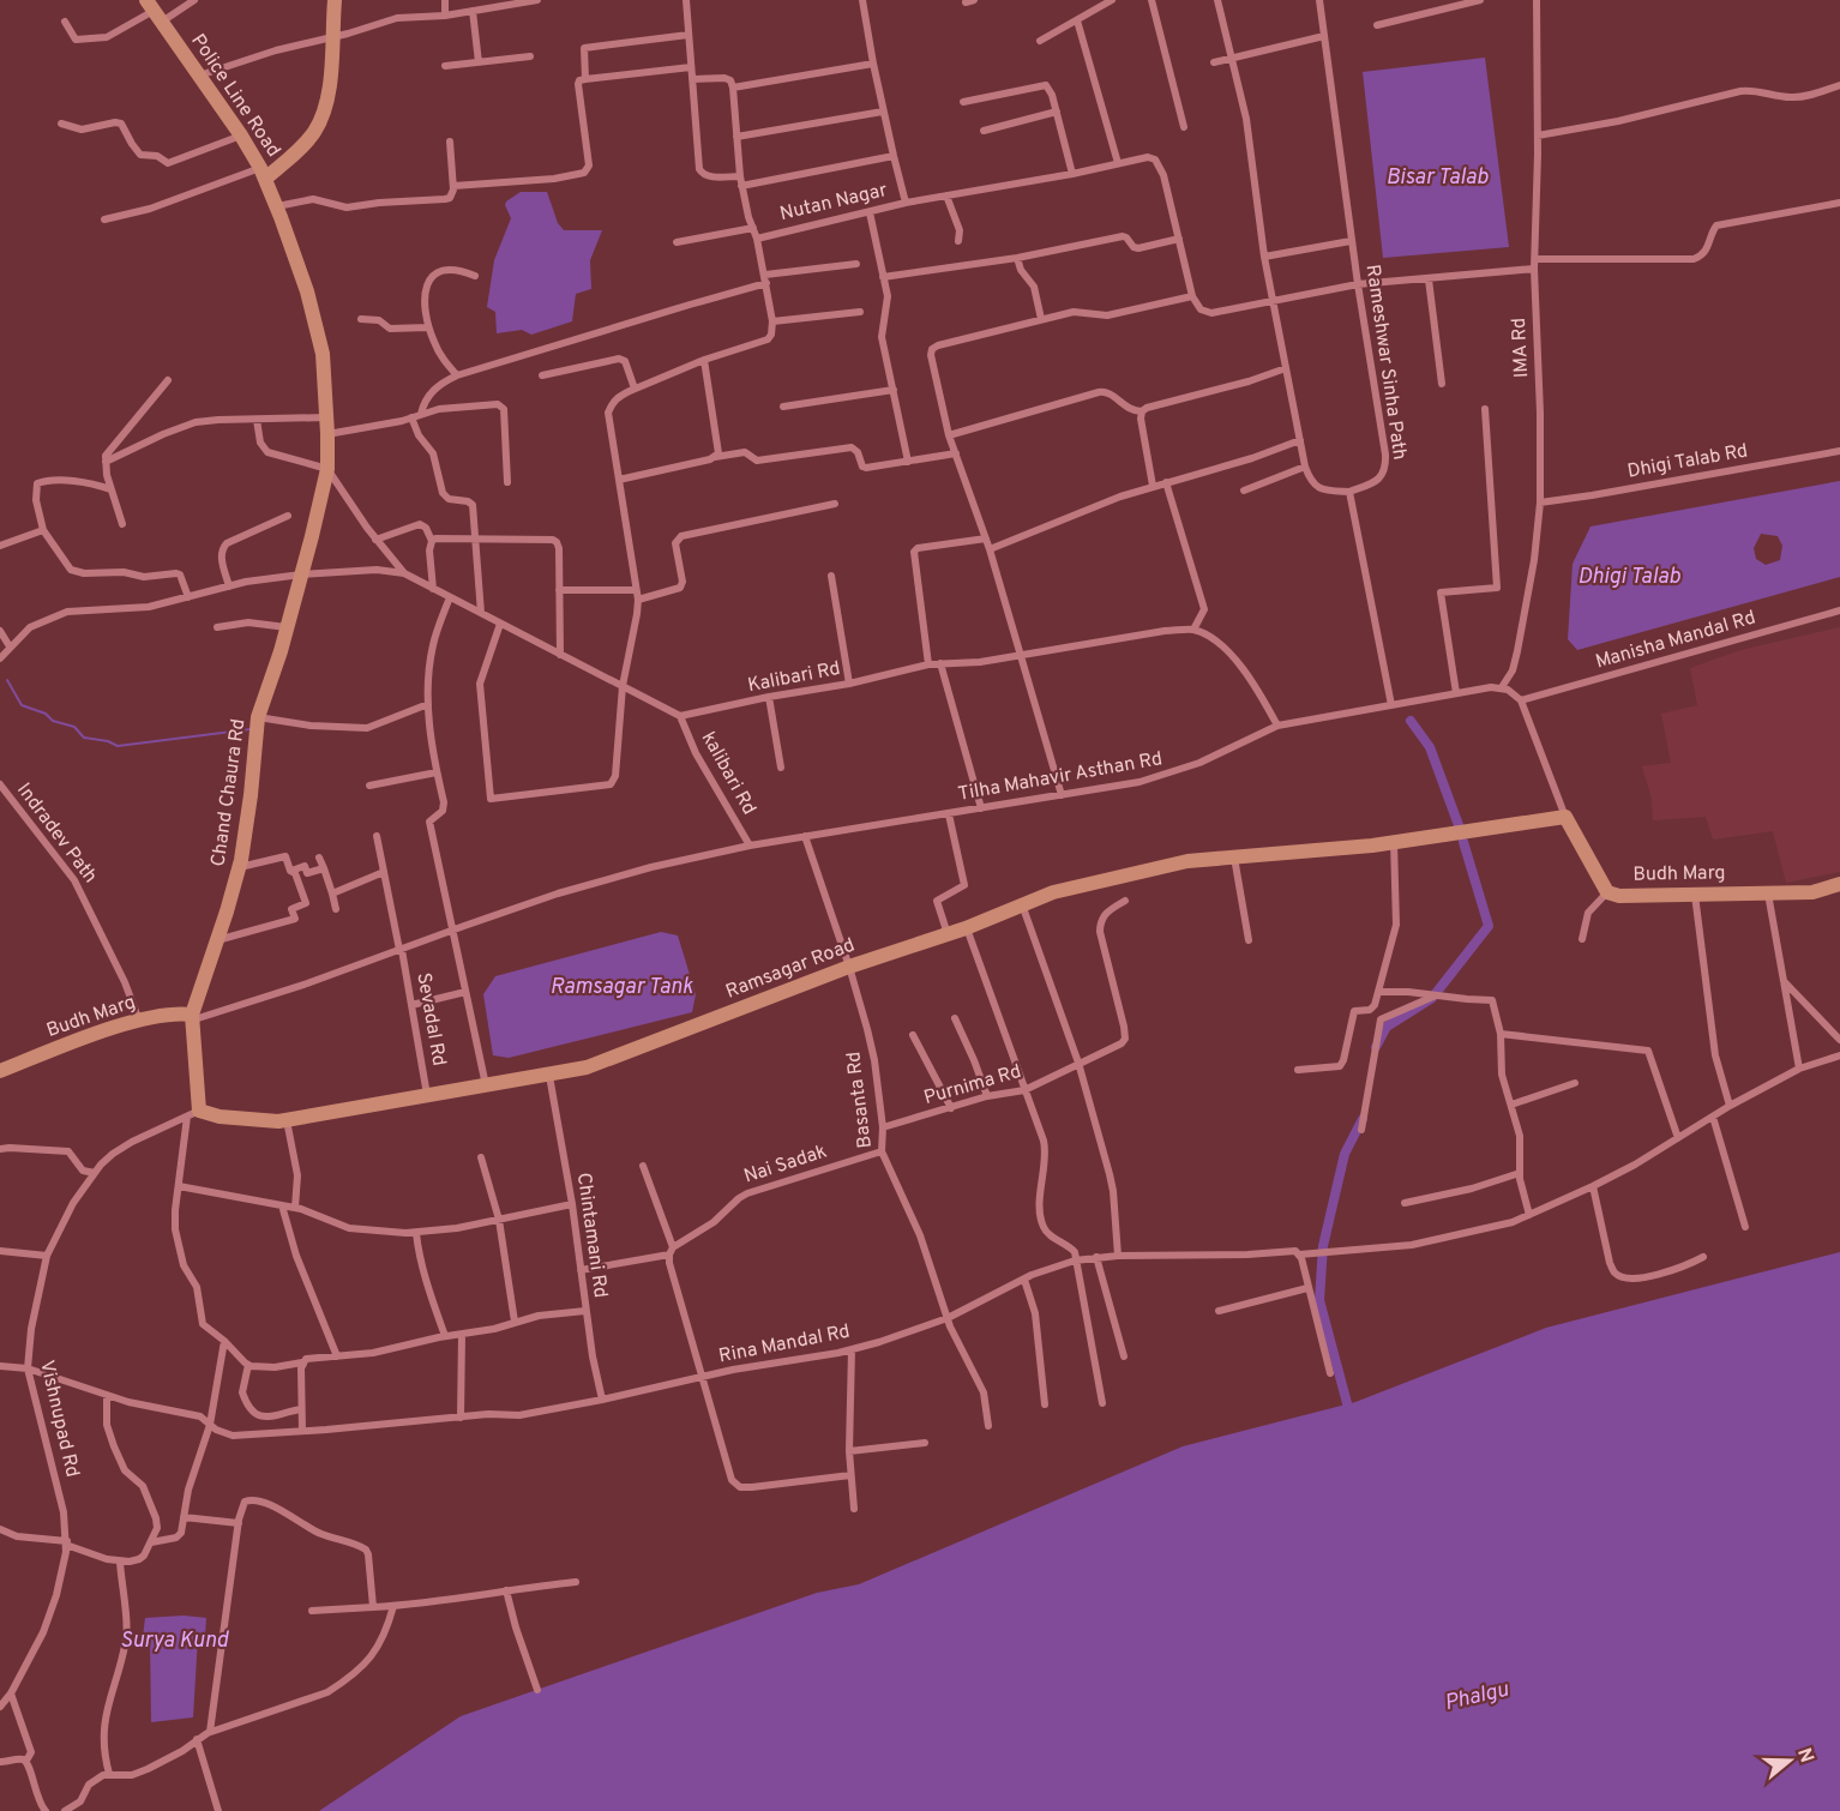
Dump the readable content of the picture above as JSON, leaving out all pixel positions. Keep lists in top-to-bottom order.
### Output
{
  "streets": {
    "street": [
      "Police Line Road",
      "Nutan Nagar",
      "IMA Rd",
      "Rameshwar Sinha Path",
      "Dhigi Talab Rd",
      "Manisha Mandal Rd",
      "Kalibari Rd",
      "kalibari Rd",
      "Tilha Mahavir Asthan Rd",
      "Chand Chaura Rd",
      "Indradev Path",
      "Budh Marg",
      "Ramsagar Road",
      "Sevadal Rd",
      "Purnima Rd",
      "Basanta Rd",
      "Nai Sadak",
      "Chintamani Rd",
      "Rina Mandal Rd",
      "Vishnupad Rd"
    ]
  },
  "crossings": [
    ["Police Line Road", "Chand Chaura Rd"],
    ["IMA Rd", "Dhigi Talab Rd"],
    ["IMA Rd", "Tilha Mahavir Asthan Rd"],
    ["Kalibari Rd", "kalibari Rd"],
    ["Kalibari Rd", "Chand Chaura Rd"],
    ["kalibari Rd", "Tilha Mahavir Asthan Rd"],
    ["Tilha Mahavir Asthan Rd", "Chand Chaura Rd"],
    ["Tilha Mahavir Asthan Rd", "Budh Marg"],
    ["Tilha Mahavir Asthan Rd", "Sevadal Rd"],
    ["Tilha Mahavir Asthan Rd", "Basanta Rd"],
    ["Chand Chaura Rd", "Budh Marg"],
    ["Indradev Path", "Budh Marg"],
    ["Ramsagar Road", "Sevadal Rd"],
    ["Ramsagar Road", "Basanta Rd"],
    ["Ramsagar Road", "Chintamani Rd"],
    ["Ramsagar Road", "Vishnupad Rd"],
    ["Purnima Rd", "Basanta Rd"],
    ["Basanta Rd", "Nai Sadak"],
    ["Basanta Rd", "Rina Mandal Rd"],
    ["Nai Sadak", "Chintamani Rd"],
    ["Chintamani Rd", "Rina Mandal Rd"],
    ["Rina Mandal Rd", "Vishnupad Rd"]
  ],
  "water": [
    "Bisar Talab",
    "Dhigi Talab",
    "Ramsagar Tank",
    "Surya Kund",
    "Phalgu"
  ],
  "north": "right"
}
